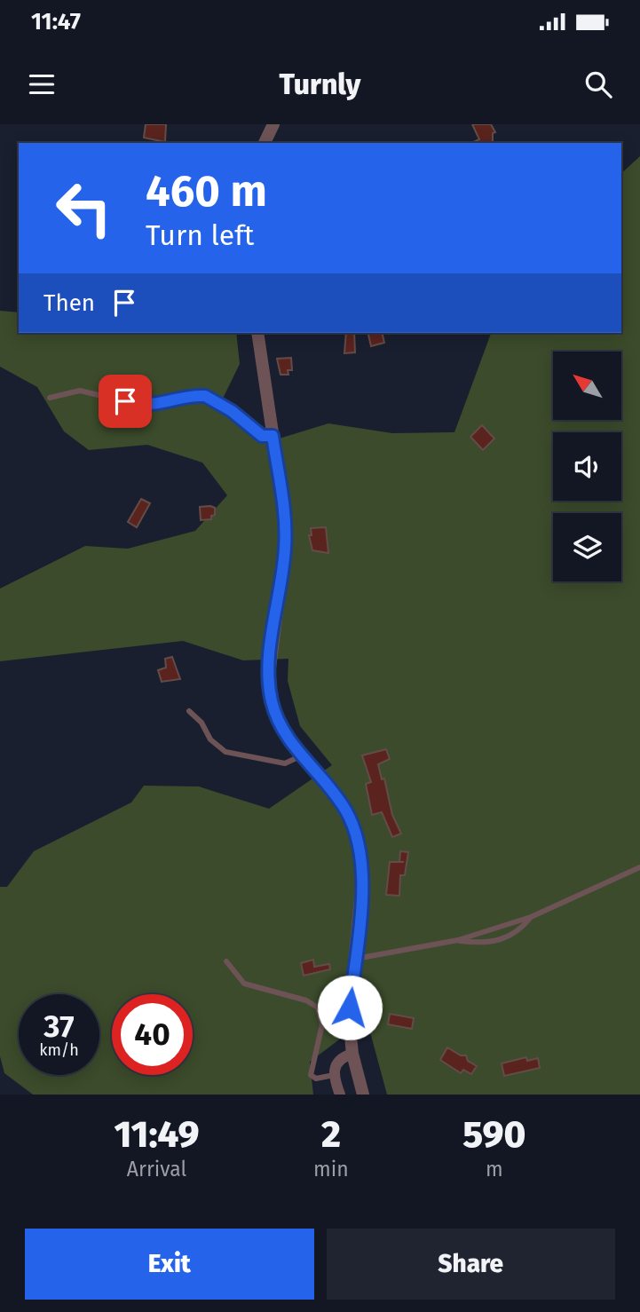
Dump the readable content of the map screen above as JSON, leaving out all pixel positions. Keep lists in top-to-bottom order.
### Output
{
  "north": "top left",
  "page": {
    "status": "11:47",
    "header": "Turnly",
    "turn": ["460 m", "Turn left"],
    "then": "Then",
    "speed": "37 km/h",
    "limit": "40",
    "eta": [
      "11:49",
      "Arrival",
      "2",
      "min",
      "590",
      "m"
    ],
    "buttons": ["Exit", "Share"]
  }
}
